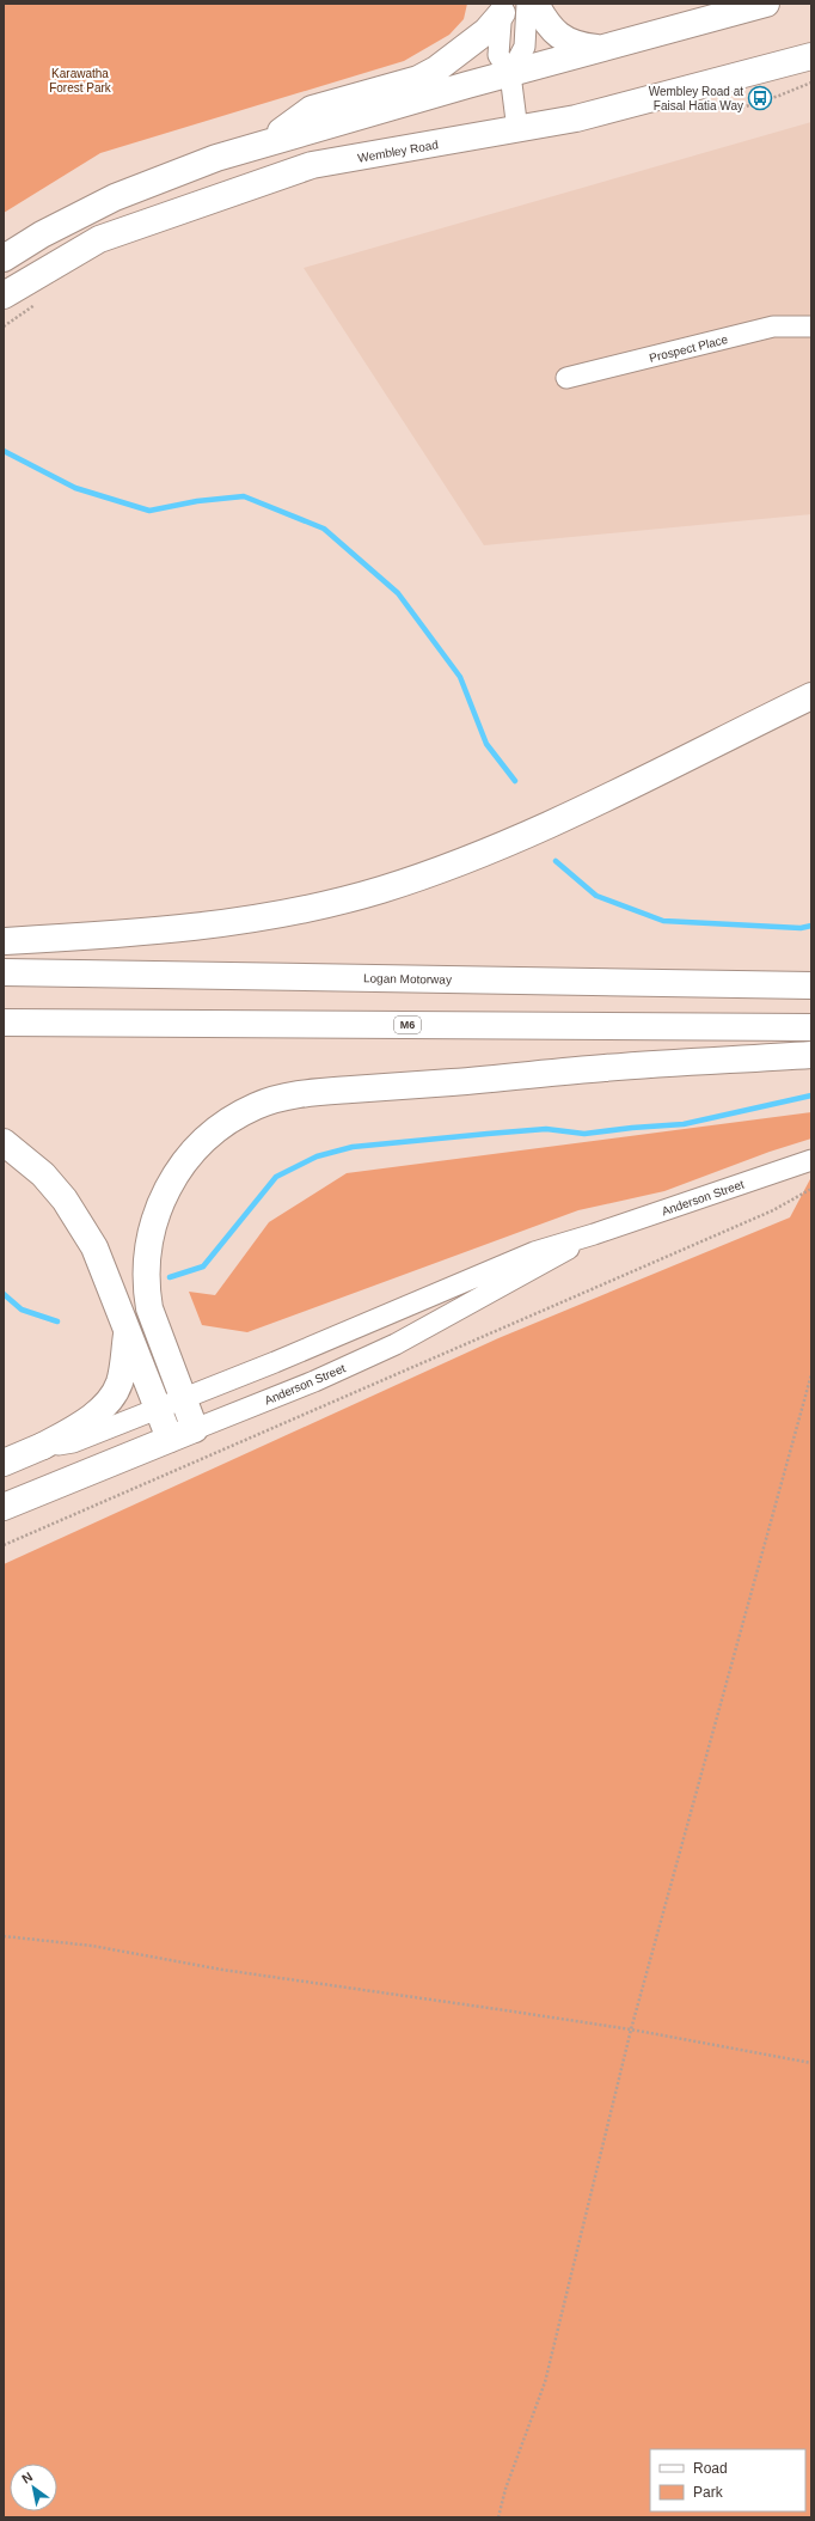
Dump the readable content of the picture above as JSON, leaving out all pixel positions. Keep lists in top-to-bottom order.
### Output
{
  "streets": {
    "main road": [
      "Wembley Road",
      "Logan Motorway",
      "M6",
      "Anderson Street"
    ],
    "street": ["Prospect Place"]
  },
  "parks": ["Karawatha Forest Park"],
  "places": {
    "bus stop": ["Wembley Road at Faisal Hatia Way"]
  },
  "legend": ["Road", "Park"],
  "north": "top left"
}
